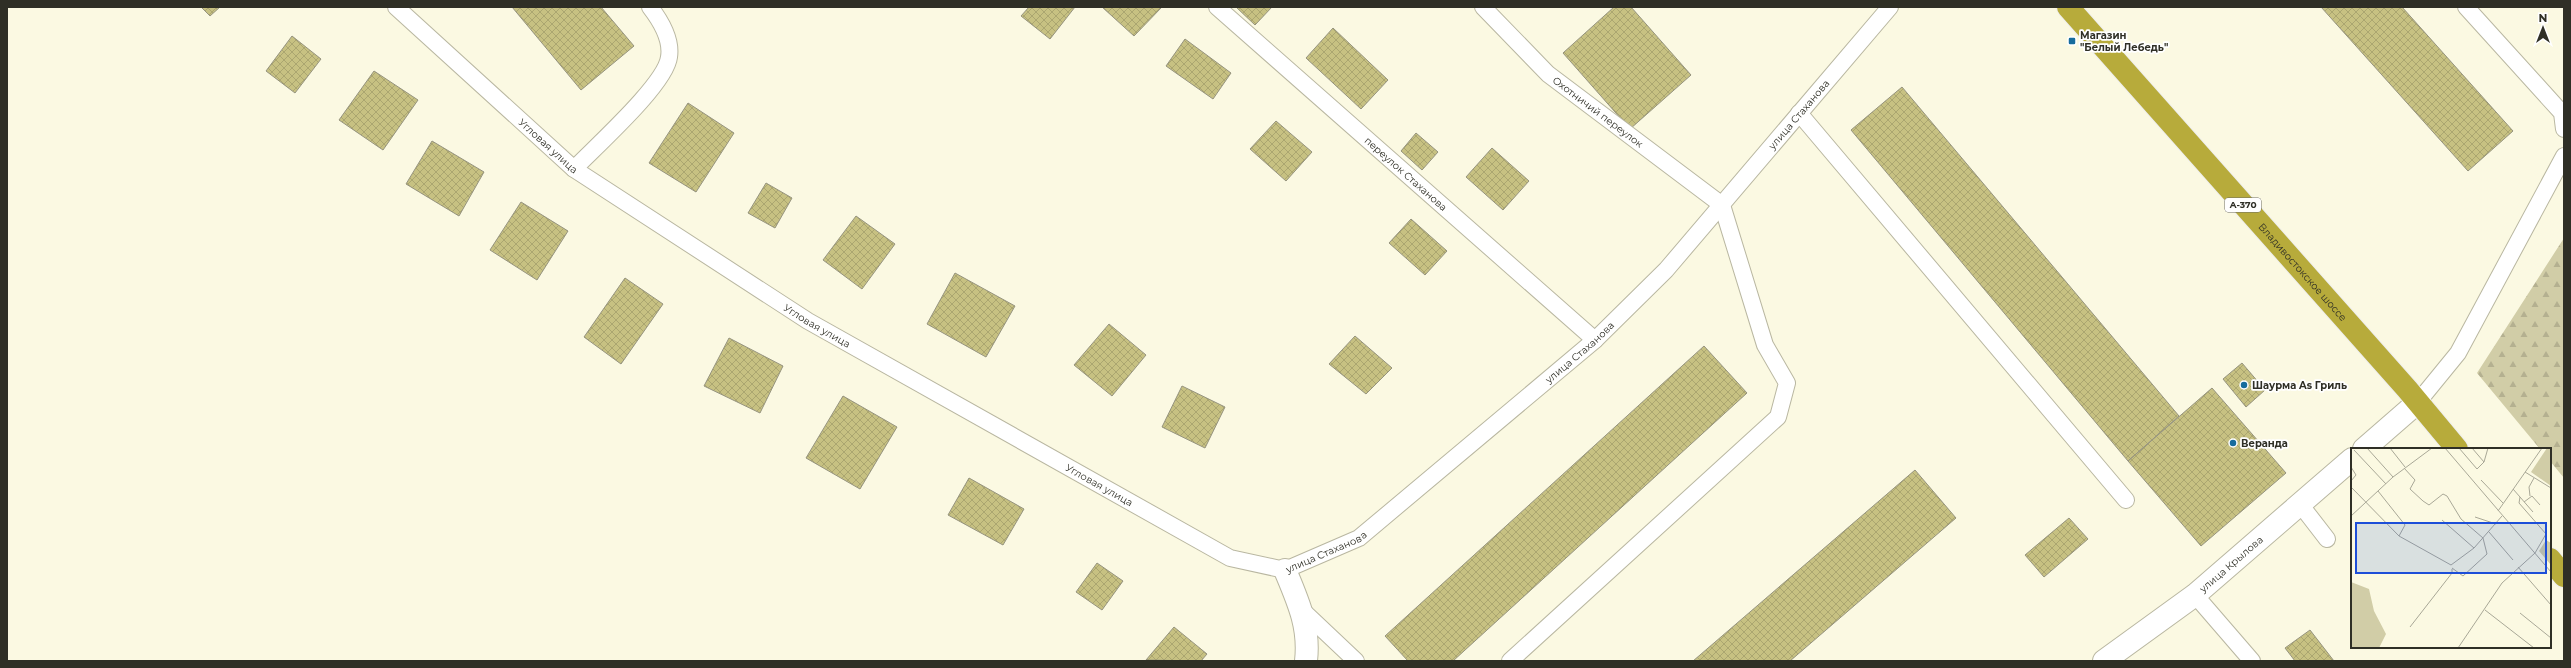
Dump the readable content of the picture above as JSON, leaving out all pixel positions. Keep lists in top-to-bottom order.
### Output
{
  "streets": {
    "highway": ["А-370", "Владивостокское шоссе"],
    "street": ["улица Стаханова", "улица Крылова"],
    "lane": ["Охотничий переулок", "Угловая улица", "переулок Стаханова"]
  },
  "crossings": [
    ["Охотничий переулок", "улица Стаханова"],
    ["улица Стаханова", "Угловая улица"],
    ["улица Стаханова", "переулок Стаханова"]
  ],
  "places": {
    "transit": ["Магазин \"Белый Лебедь\""],
    "other": ["Шаурма As Гриль", "Веранда"]
  },
  "north": "top"
}
